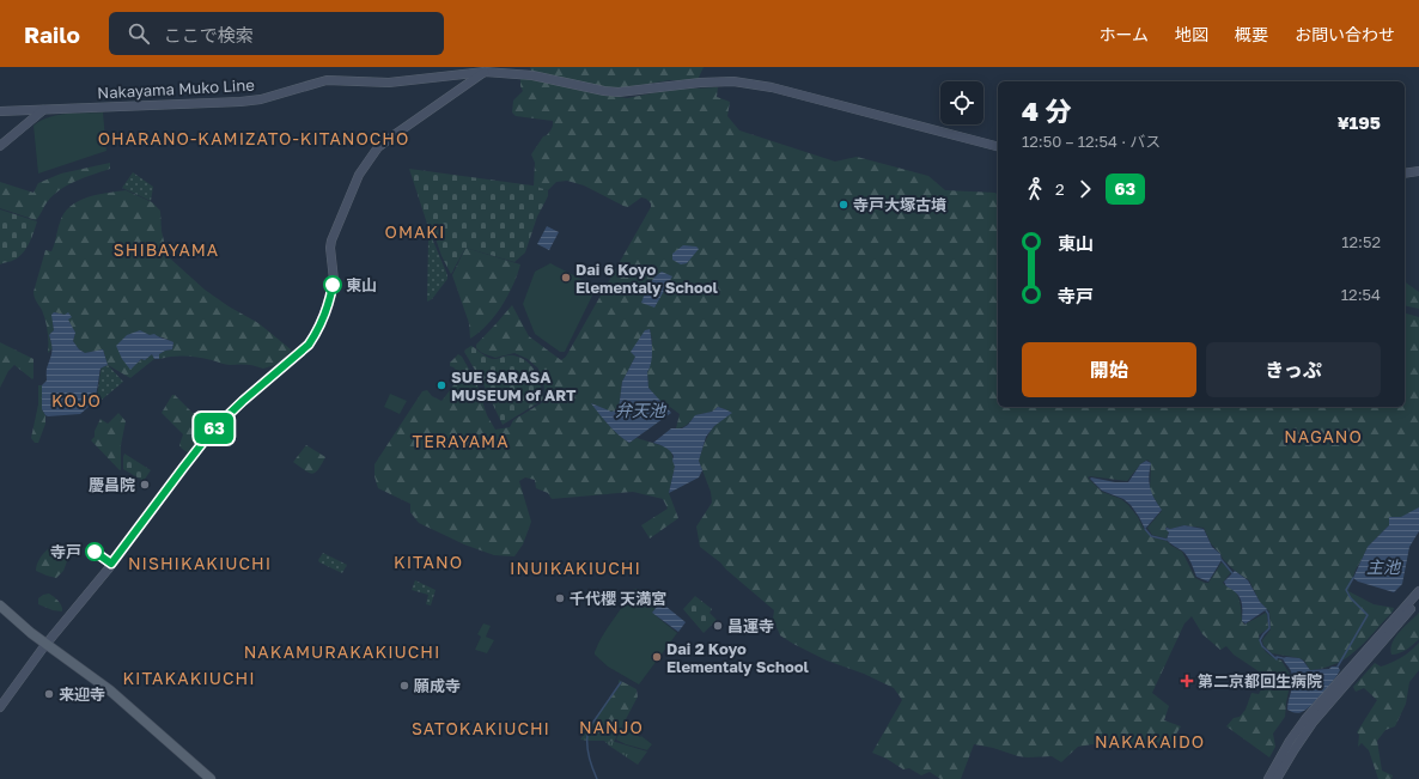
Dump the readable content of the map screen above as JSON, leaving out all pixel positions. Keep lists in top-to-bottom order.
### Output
{
  "streets": {
    "main road": ["Nakayama Muko Line"]
  },
  "districts": [
    "OHARANO-KAMIZATO-KITANOCHO",
    "OMAKI",
    "SHIBAYAMA",
    "KOJO",
    "NAGANO",
    "TERAYAMA",
    "KITANO",
    "NISHIKAKIUCHI",
    "INUIKAKIUCHI",
    "NAKAMURAKAKIUCHI",
    "KITAKAKIUCHI",
    "NANJO",
    "SATOKAKIUCHI",
    "NAKAKAIDO"
  ],
  "water": ["弁天池", "主池"],
  "places": {
    "other": [
      "寺戸大塚古墳",
      "Dai 6 Koyo Elementaly School",
      "東山",
      "SUE SARASA MUSEUM of ART",
      "慶昌院",
      "寺戸",
      "千代櫻 天満宮",
      "昌運寺",
      "Dai 2 Koyo Elementaly School",
      "願成寺",
      "来迎寺"
    ],
    "health": ["第二京都回生病院"]
  },
  "lines": ["bus line 63"],
  "page": {
    "header": "Railo",
    "search": "ここで検索",
    "nav": [
      "ホーム",
      "地図",
      "概要",
      "お問い合わせ"
    ],
    "on_map": "63",
    "heading": ["4 分", "12:50 – 12:54 · バス", "¥195"],
    "legs": ["2", "63"],
    "list": [
      {
        "name": "東山",
        "value": "12:52"
      },
      {
        "name": "寺戸",
        "value": "12:54"
      }
    ],
    "buttons": ["開始", "きっぷ"]
  }
}
